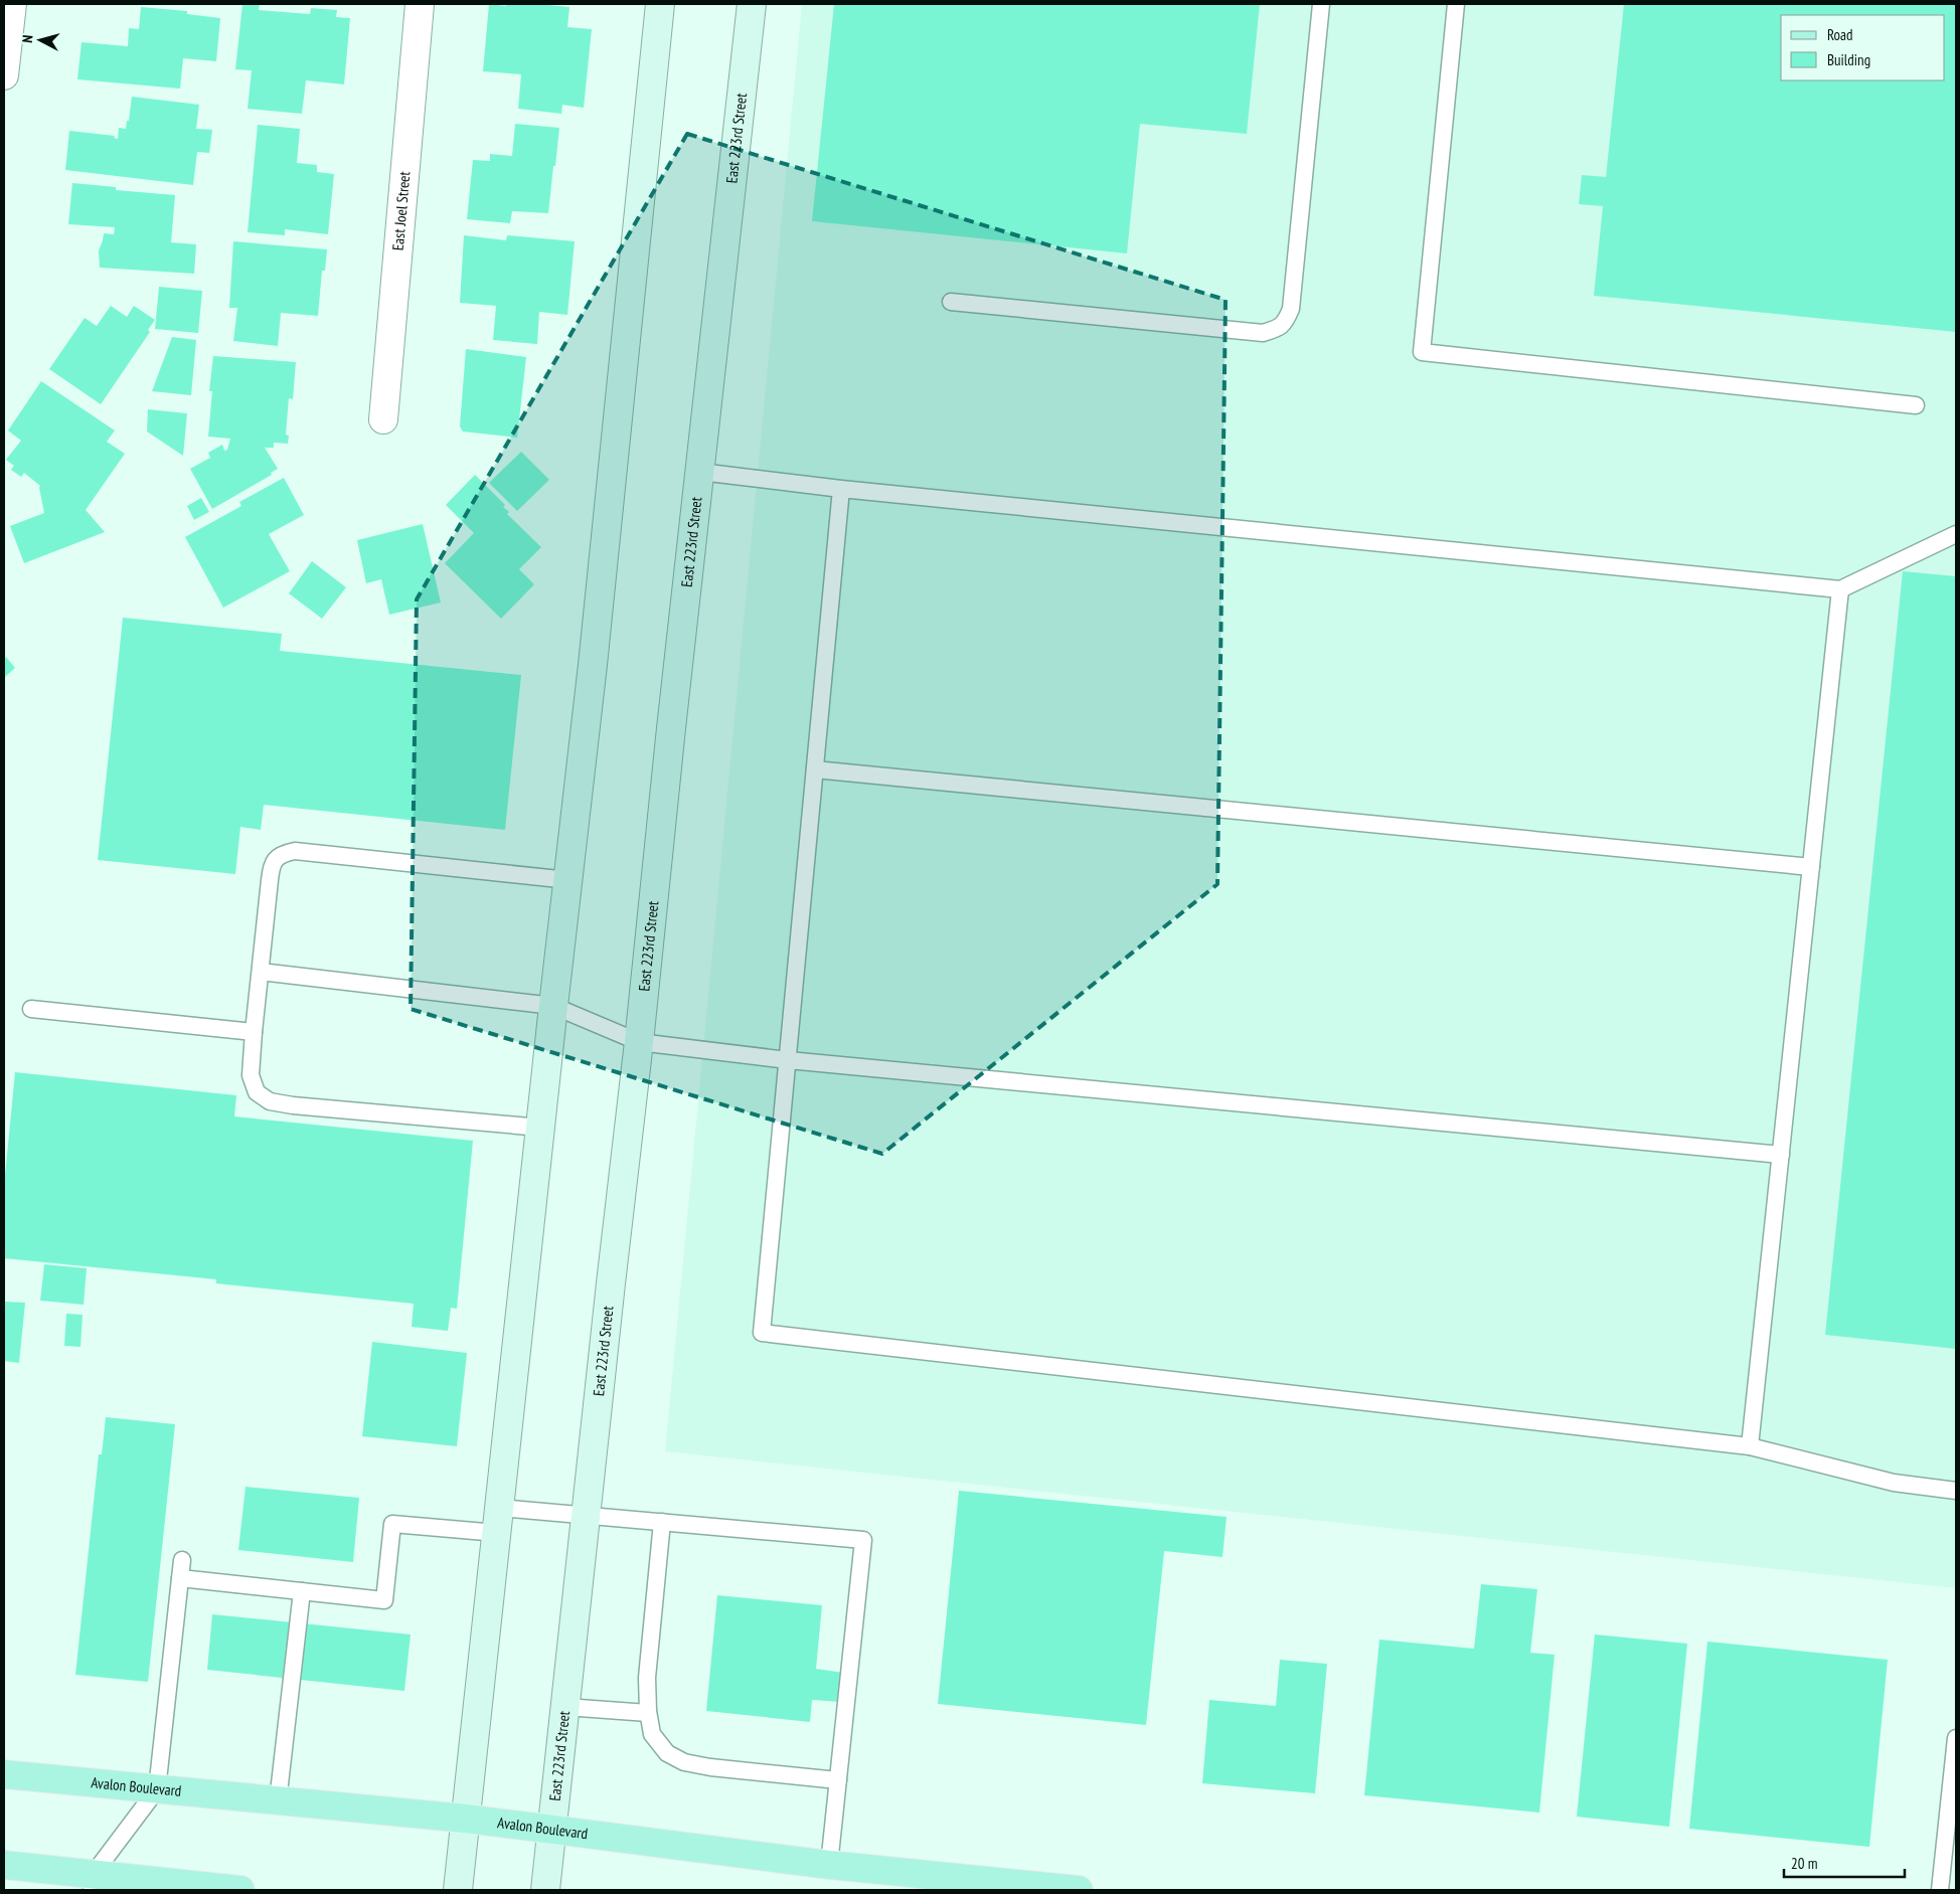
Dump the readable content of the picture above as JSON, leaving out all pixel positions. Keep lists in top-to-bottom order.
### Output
{
  "streets": {
    "main road": ["East 223rd Street", "Avalon Boulevard"],
    "street": ["East Joel Street"]
  },
  "crossings": [
    ["East 223rd Street", "Avalon Boulevard"]
  ],
  "legend": ["Road", "Building"],
  "scale_bar": "20 m",
  "north": "left"
}
